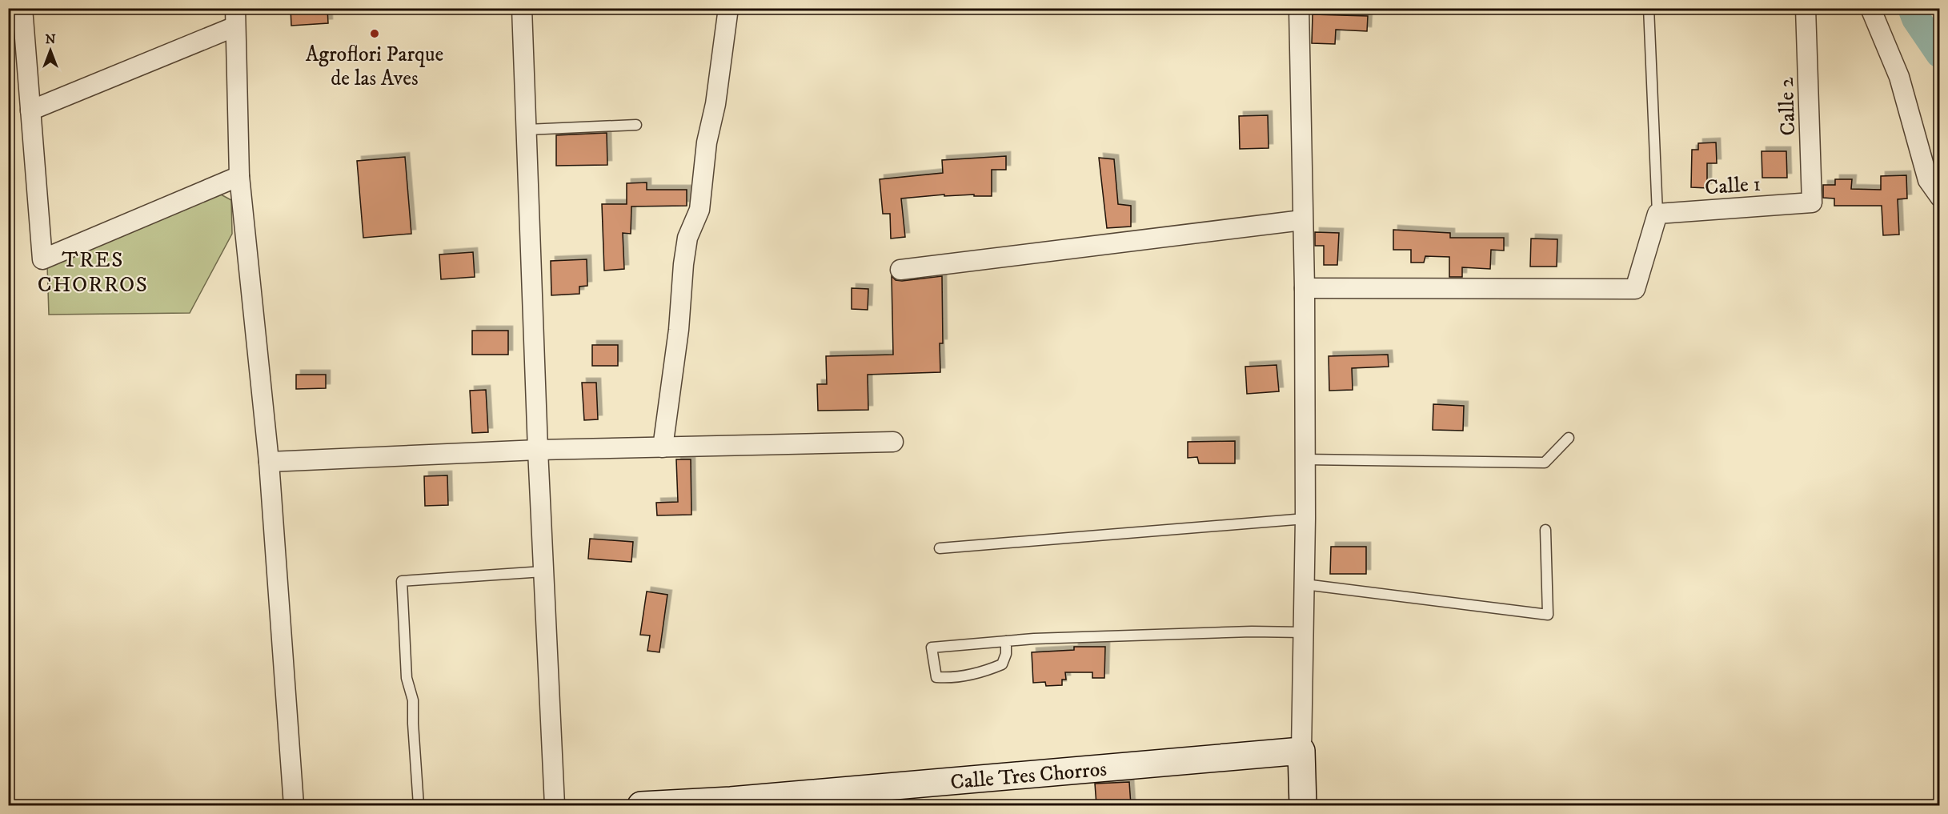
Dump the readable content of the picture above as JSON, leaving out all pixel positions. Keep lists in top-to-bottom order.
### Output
{
  "streets": {
    "main road": ["Calle Tres Chorros"],
    "street": ["Calle 2", "Calle 1"]
  },
  "crossings": [
    ["Calle 2", "Calle 1"]
  ],
  "districts": ["TRES CHORROS"],
  "places": ["Agroflori Parque de las Aves"],
  "north": "top"
}
